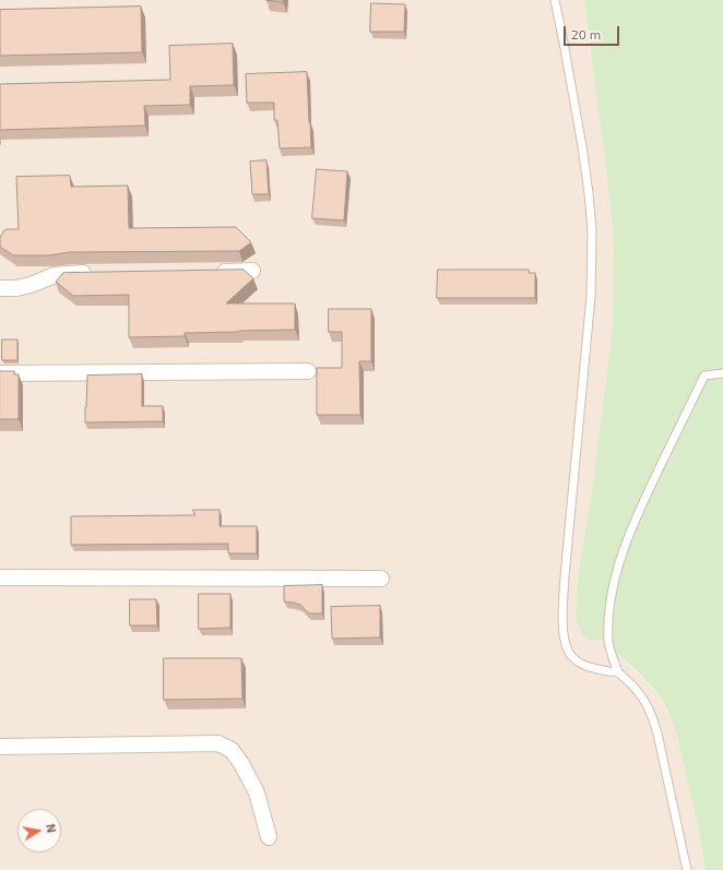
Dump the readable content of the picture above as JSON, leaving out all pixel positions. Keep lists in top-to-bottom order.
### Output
{
  "scale_bar": "20 m",
  "north": "right"
}
